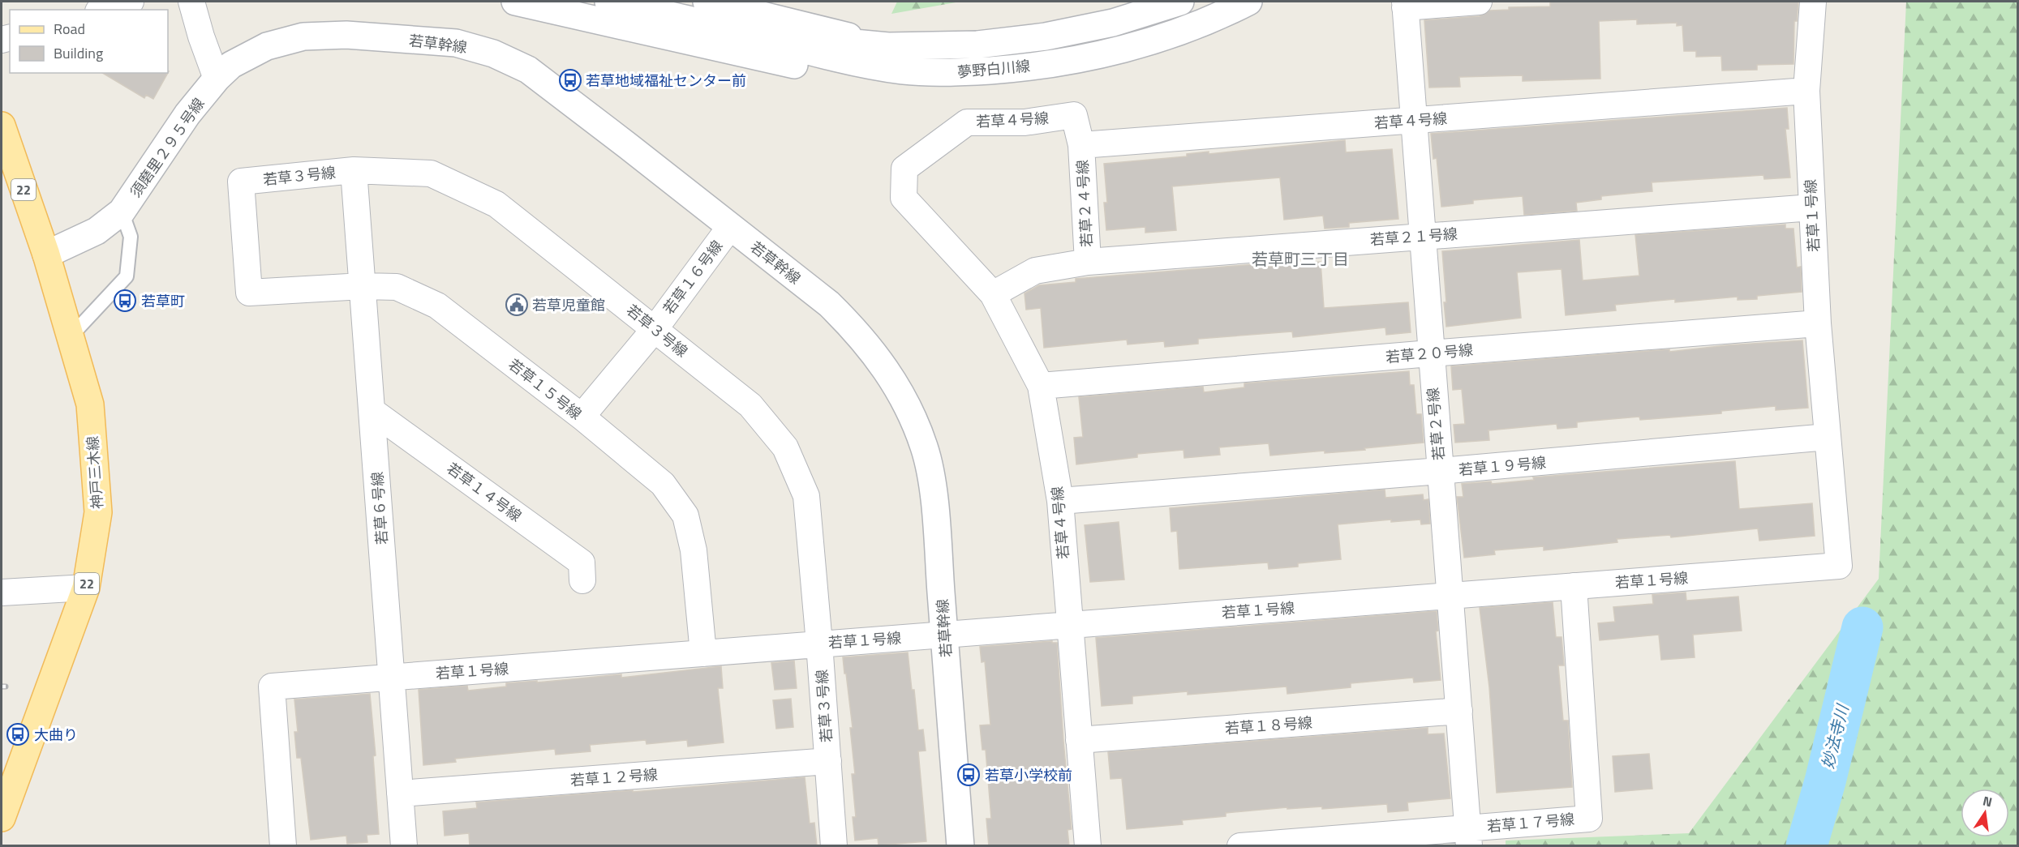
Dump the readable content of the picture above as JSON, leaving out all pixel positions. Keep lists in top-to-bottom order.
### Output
{
  "streets": {
    "main road": ["22", "神戸三木線"],
    "street": [
      "若草幹線",
      "夢野白川線",
      "若草４号線",
      "須磨里２９５号線",
      "若草３号線",
      "若草２４号線",
      "若草１号線",
      "若草２１号線",
      "若草１６号線",
      "若草２０号線",
      "若草１５号線",
      "若草２号線",
      "若草１９号線",
      "若草１４号線",
      "若草６号線",
      "若草１８号線",
      "若草１２号線",
      "若草１７号線"
    ]
  },
  "crossings": [
    ["若草幹線", "須磨里２９５号線"],
    ["若草幹線", "若草１号線"],
    ["若草幹線", "若草１６号線"],
    ["若草４号線", "若草２４号線"],
    ["若草４号線", "若草１号線"],
    ["若草４号線", "若草２１号線"],
    ["若草４号線", "若草２０号線"],
    ["若草４号線", "若草２号線"],
    ["若草４号線", "若草１９号線"],
    ["若草４号線", "若草１８号線"],
    ["須磨里２９５号線", "神戸三木線"],
    ["若草３号線", "若草１号線"],
    ["若草３号線", "若草１６号線"],
    ["若草３号線", "若草１５号線"],
    ["若草３号線", "若草６号線"],
    ["若草３号線", "若草１２号線"],
    ["若草２４号線", "若草２１号線"],
    ["若草１号線", "若草２１号線"],
    ["若草１号線", "若草２０号線"],
    ["若草１号線", "若草１５号線"],
    ["若草１号線", "若草２号線"],
    ["若草１号線", "若草１９号線"],
    ["若草１号線", "若草６号線"],
    ["若草１号線", "若草１７号線"],
    ["若草２１号線", "若草２号線"],
    ["若草１６号線", "若草１５号線"],
    ["若草２０号線", "若草２号線"],
    ["若草１５号線", "若草６号線"],
    ["若草２号線", "若草１９号線"],
    ["若草２号線", "若草１８号線"],
    ["若草２号線", "若草１７号線"],
    ["若草１４号線", "若草６号線"],
    ["若草６号線", "若草１２号線"]
  ],
  "districts": ["若草町三丁目"],
  "water": ["妙法寺川"],
  "places": {
    "bus stop": [
      "若草地域福祉センター前",
      "若草町",
      "大曲り",
      "若草小学校前"
    ],
    "public building": ["若草児童館"]
  },
  "legend": ["Road", "Building"],
  "north": "top"
}
